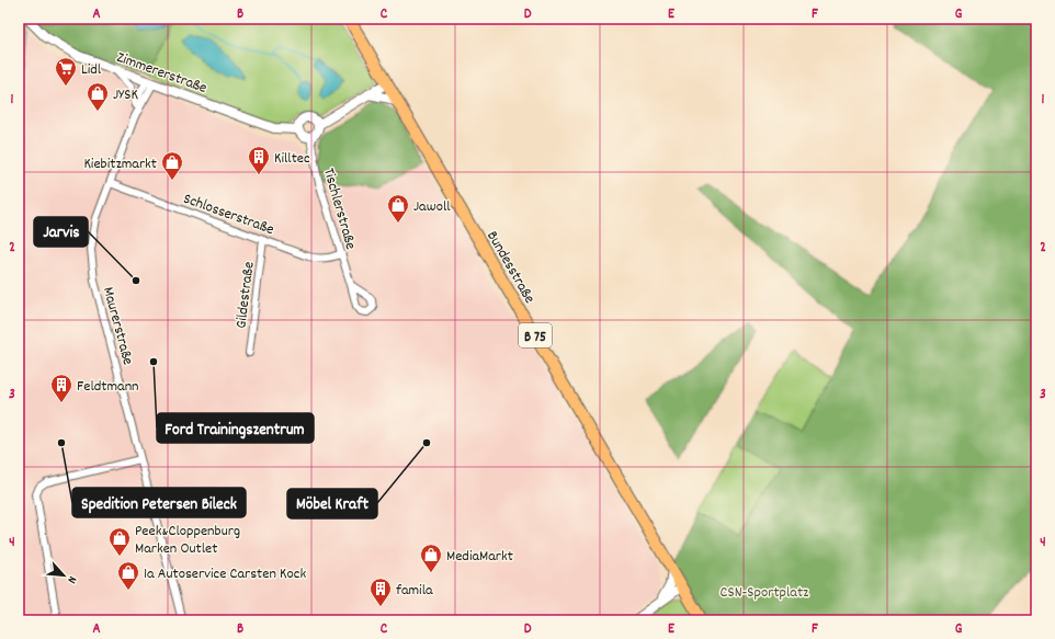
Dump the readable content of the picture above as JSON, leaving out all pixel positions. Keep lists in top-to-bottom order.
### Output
{
  "streets": {
    "main road": ["Bundesstraße", "B 75"],
    "street": [
      "Zimmererstraße",
      "Tischlerstraße",
      "Schlosserstraße",
      "Gildestraße",
      "Maurerstraße"
    ]
  },
  "crossings": [
    ["Zimmererstraße", "Tischlerstraße"],
    ["Zimmererstraße", "Maurerstraße"],
    ["Tischlerstraße", "Schlosserstraße"],
    ["Schlosserstraße", "Gildestraße"],
    ["Schlosserstraße", "Maurerstraße"]
  ],
  "parks": ["CSN-Sportplatz"],
  "places": {
    "supermarket": ["Lidl"],
    "shop": [
      "JYSK",
      "Kiebitzmarkt",
      "Jawoll",
      "Peek&Cloppenburg Marken Outlet",
      "MediaMarkt",
      "1a Autoservice Carsten Kock"
    ],
    "building": ["Killtec", "Feldtmann", "famila"],
    "other": [
      "Jarvis",
      "Ford Trainingszentrum",
      "Spedition Petersen Bileck",
      "Möbel Kraft"
    ]
  },
  "north": "bottom right",
  "grid": {
    "columns": [
      "A",
      "B",
      "C",
      "D",
      "E",
      "F",
      "G"
    ],
    "rows": [
      "1",
      "2",
      "3",
      "4"
    ]
  }
}
